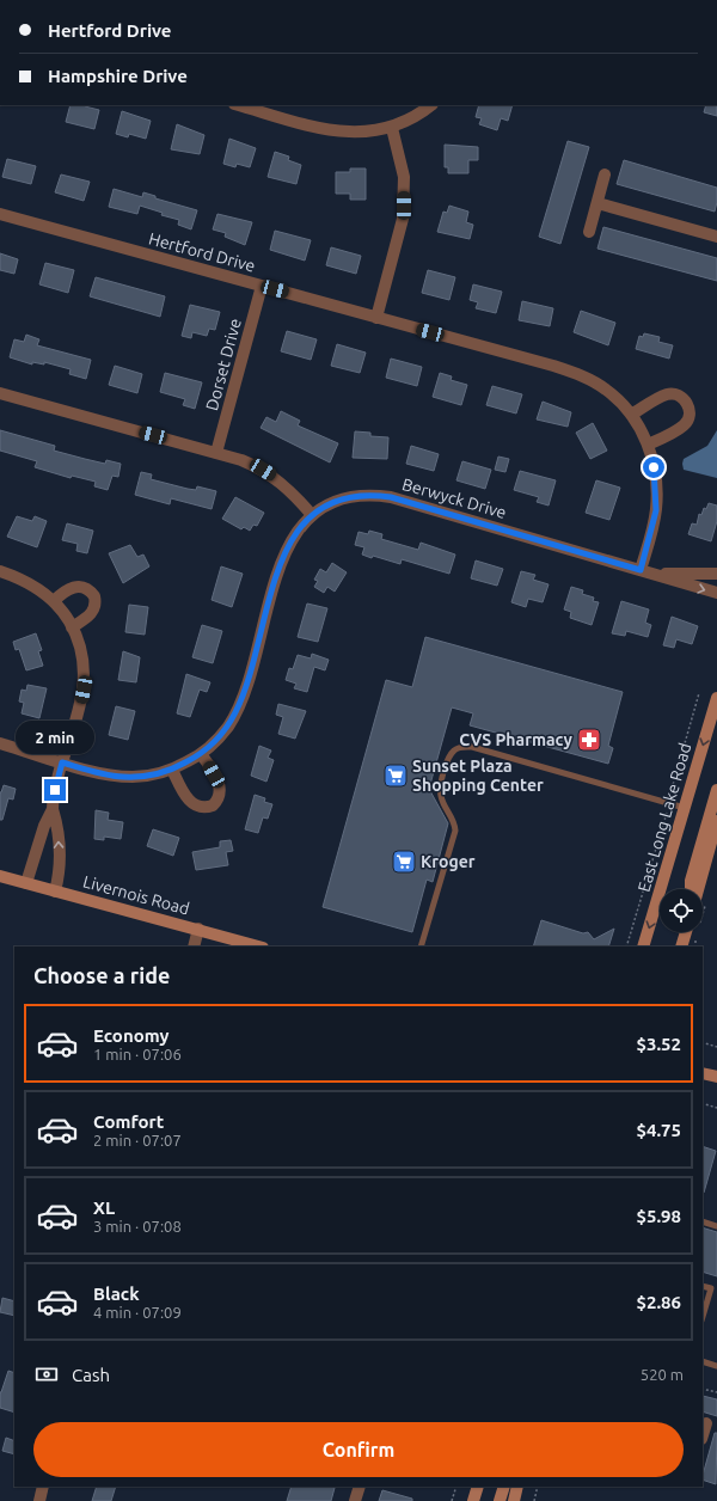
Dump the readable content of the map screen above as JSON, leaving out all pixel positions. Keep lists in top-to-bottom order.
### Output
{
  "streets": {
    "main road": ["East Long Lake Road", "Livernois Road"],
    "street": ["Hertford Drive", "Dorset Drive", "Berwyck Drive"]
  },
  "crossings": [
    ["Hertford Drive", "Dorset Drive"],
    ["Hertford Drive", "Berwyck Drive"]
  ],
  "places": {
    "pharmacy": ["CVS Pharmacy"],
    "supermarket": ["Sunset Plaza Shopping Center", "Kroger"]
  },
  "page": {
    "banner": ["Hertford Drive", "Hampshire Drive"],
    "bubble": "2 min",
    "heading": "Choose a ride",
    "list": [
      {
        "name": "Economy",
        "note": "1 min · 07:06",
        "value": "$3.52"
      },
      {
        "name": "Comfort",
        "note": "2 min · 07:07",
        "value": "$4.75"
      },
      {
        "name": "XL",
        "note": "3 min · 07:08",
        "value": "$5.98"
      },
      {
        "name": "Black",
        "note": "4 min · 07:09",
        "value": "$2.86"
      }
    ],
    "pay": ["Cash", "520 m"],
    "buttons": "Confirm"
  }
}
